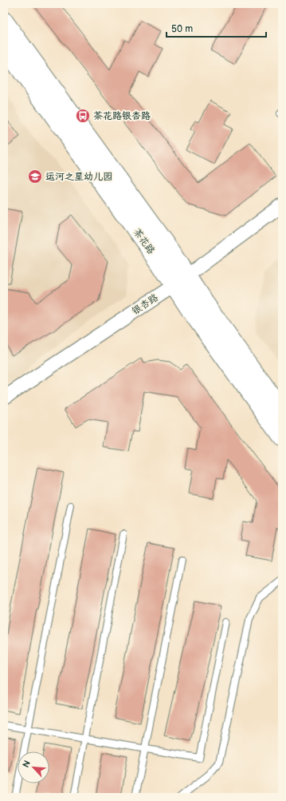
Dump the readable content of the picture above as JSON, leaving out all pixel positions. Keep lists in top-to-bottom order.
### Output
{
  "streets": {
    "main road": ["茶花路"],
    "street": ["银杏路"]
  },
  "crossings": [
    ["茶花路", "银杏路"]
  ],
  "places": {
    "bus stop": ["茶花路银杏路"],
    "school or university": ["运河之星幼儿园"]
  },
  "scale_bar": "50 m",
  "north": "top left"
}
